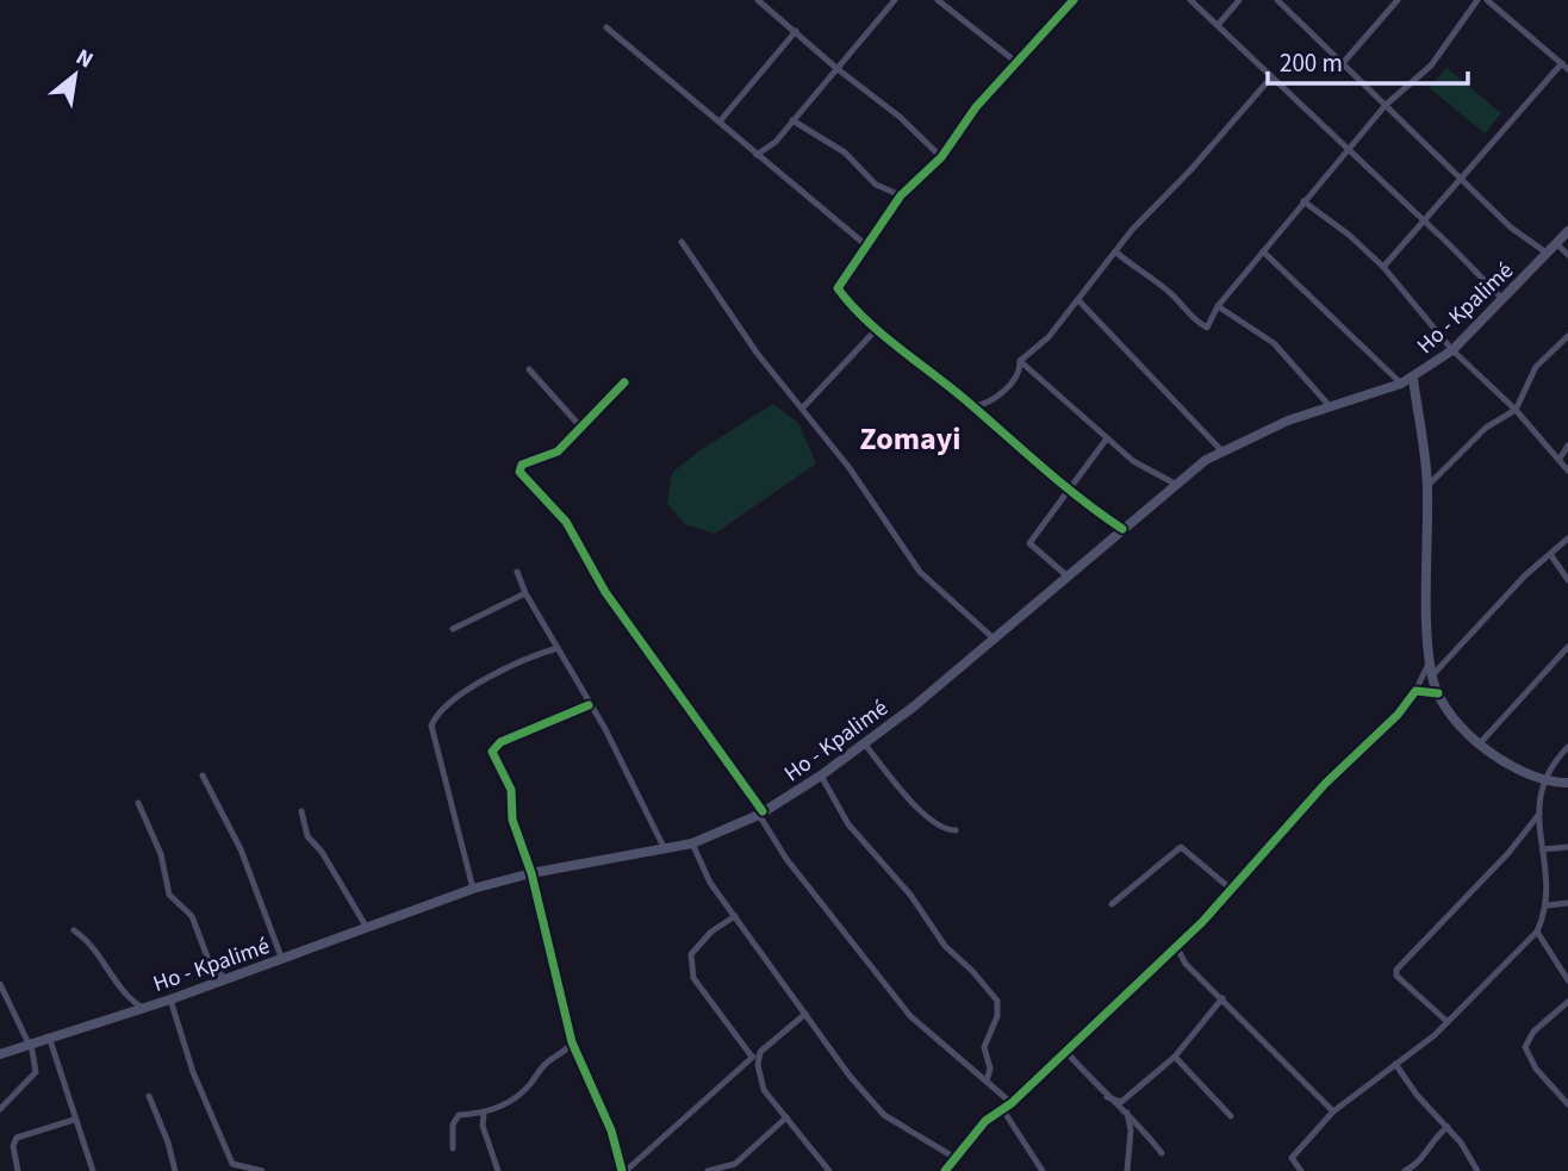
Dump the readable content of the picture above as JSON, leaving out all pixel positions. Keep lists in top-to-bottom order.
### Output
{
  "streets": {
    "main road": ["Ho - Kpalimé"]
  },
  "districts": ["Zomayi"],
  "scale_bar": "200 m",
  "north": "top right"
}
